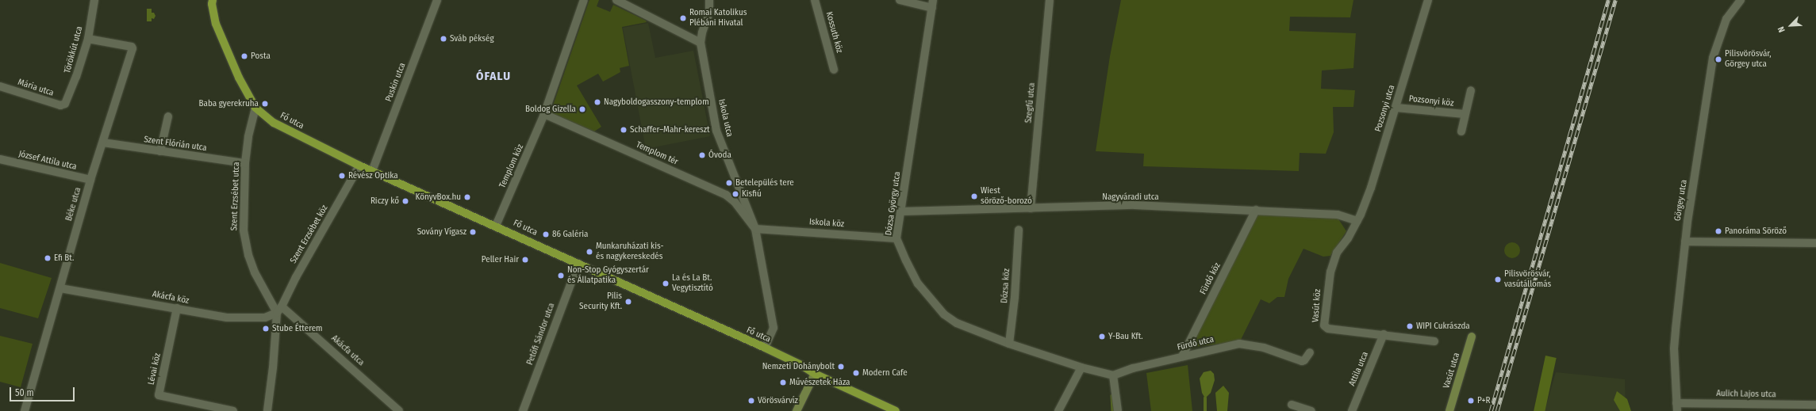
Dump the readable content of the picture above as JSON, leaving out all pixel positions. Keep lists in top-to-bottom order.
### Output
{
  "streets": {
    "main road": ["Fő utca"],
    "street": [
      "Kossuth köz",
      "Törökkút utca",
      "Puskin utca",
      "Mária utca",
      "Pozsonyi köz",
      "Szegfű utca",
      "Pozsonyi utca",
      "Iskola utca",
      "Szent Flórián utca",
      "Templom tér",
      "József Attila utca",
      "Templom köz",
      "Szent Erzsébet utca",
      "Nagyváradi utca",
      "Görgey utca",
      "Dózsa György utca",
      "Béke utca",
      "Iskola köz",
      "Szent Erzsébet köz",
      "Fürdő köz",
      "Dózsa köz",
      "Akácfa köz",
      "Vasút köz",
      "Petőfi Sándor utca",
      "Fürdő utca",
      "Akácfa utca",
      "Lévai köz",
      "Attila utca",
      "Vasút utca",
      "Aulich Lajos utca"
    ]
  },
  "crossings": [
    ["Törökkút utca", "Mária utca"],
    ["Törökkút utca", "Béke utca"],
    ["Puskin utca", "Fő utca"],
    ["Pozsonyi köz", "Pozsonyi utca"],
    ["Szegfű utca", "Nagyváradi utca"],
    ["Pozsonyi utca", "Nagyváradi utca"],
    ["Pozsonyi utca", "Vasút köz"],
    ["Iskola utca", "Fő utca"],
    ["Iskola utca", "Templom tér"],
    ["Iskola utca", "Iskola köz"],
    ["Fő utca", "Templom köz"],
    ["Fő utca", "Szent Erzsébet utca"],
    ["Fő utca", "Szent Erzsébet köz"],
    ["Fő utca", "Petőfi Sándor utca"],
    ["Szent Flórián utca", "Szent Erzsébet utca"],
    ["Szent Flórián utca", "Béke utca"],
    ["Templom tér", "Templom köz"],
    ["Templom tér", "Iskola köz"],
    ["József Attila utca", "Béke utca"],
    ["Szent Erzsébet utca", "Szent Erzsébet köz"],
    ["Szent Erzsébet utca", "Akácfa köz"],
    ["Nagyváradi utca", "Dózsa György utca"],
    ["Nagyváradi utca", "Fürdő köz"],
    ["Nagyváradi utca", "Vasút köz"],
    ["Görgey utca", "Aulich Lajos utca"],
    ["Dózsa György utca", "Iskola köz"],
    ["Dózsa György utca", "Dózsa köz"],
    ["Béke utca", "Akácfa köz"],
    ["Szent Erzsébet köz", "Akácfa köz"],
    ["Szent Erzsébet köz", "Akácfa utca"],
    ["Fürdő köz", "Fürdő utca"],
    ["Akácfa köz", "Lévai köz"],
    ["Vasút köz", "Attila utca"]
  ],
  "districts": ["ÓFALU"],
  "places": [
    "Romai Katolikus Plébáni Hivatal",
    "Sváb pékség",
    "Posta",
    "Pilisvörösvár, Görgey utca",
    "Nagyboldogasszony-templom",
    "Baba gyerekruha",
    "Boldog Gizella",
    "Schaffer–Mahr-kereszt",
    "Óvoda",
    "Révész Optika",
    "Betelepülés tere",
    "Kisfiú",
    "Wiest söröző-borozó",
    "KönyvBox.hu",
    "Riczy kő",
    "Panoráma Söröző",
    "Sovány Vígasz",
    "86 Galéria",
    "Munkaruházati kis- és nagykereskedés",
    "Efi Bt.",
    "Peller Hair",
    "Non-Stop Gyógyszertár és Állatpatika",
    "Pilisvörösvár, vasútállomás",
    "La és La Bt. Vegytisztító",
    "Pilis Security Kft.",
    "WIPI Cukrászda",
    "Stube Étterem",
    "Y-Bau Kft.",
    "Nemzeti Dohánybolt",
    "Modern Cafe",
    "Művészetek Háza",
    "Vörösvárvíz",
    "P+R"
  ],
  "scale_bar": "50 m",
  "north": "bottom left"
}
